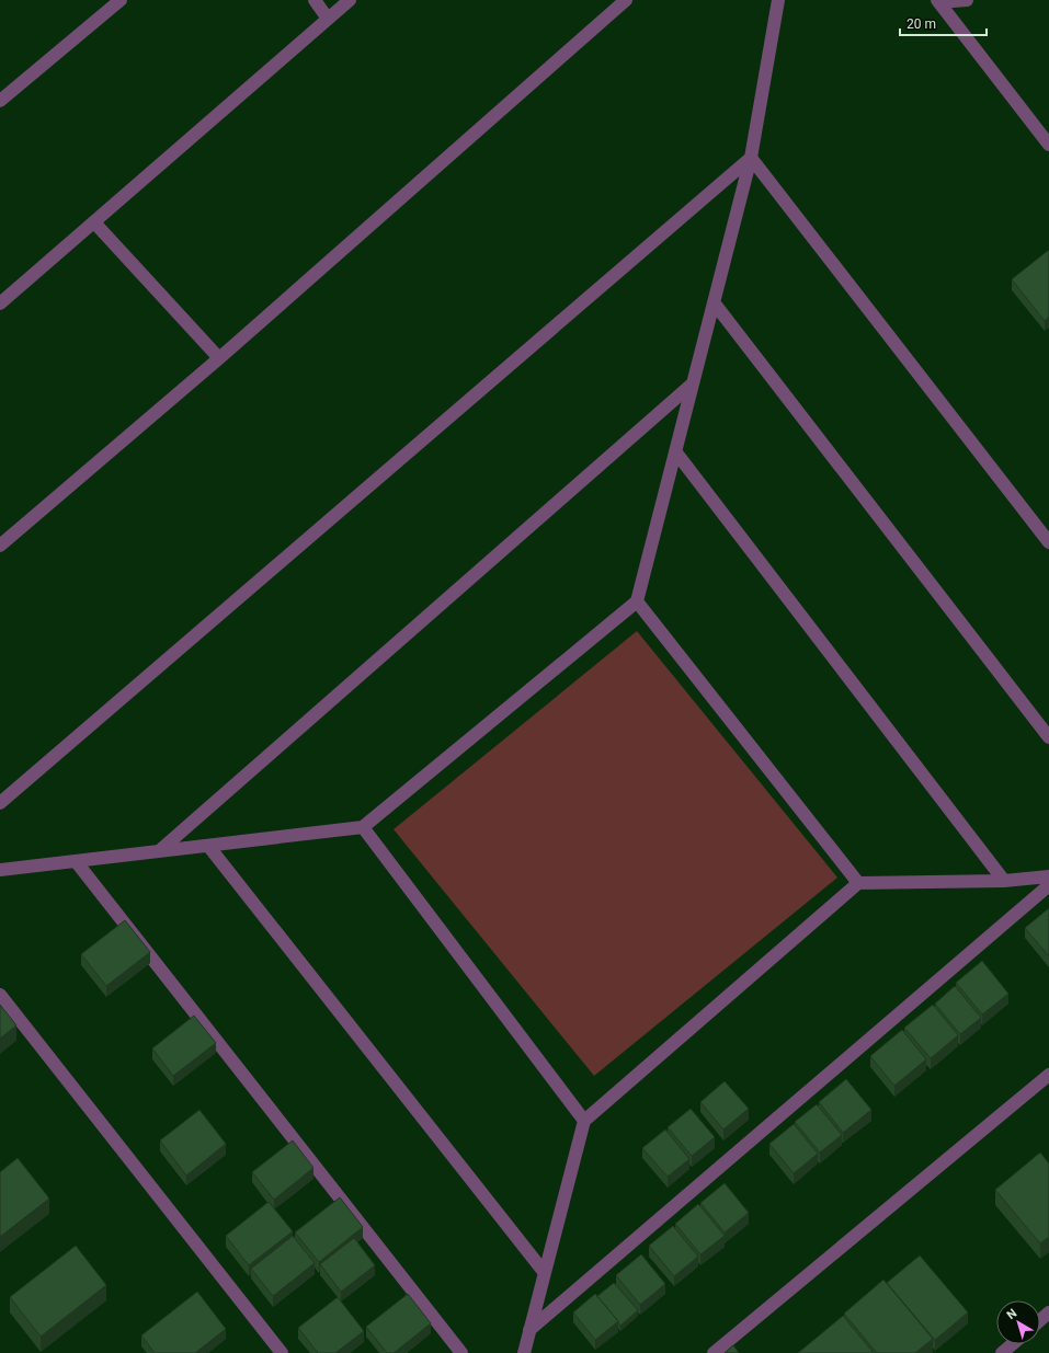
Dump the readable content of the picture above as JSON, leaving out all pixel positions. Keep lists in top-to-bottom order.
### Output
{
  "scale_bar": "20 m",
  "north": "top left"
}
